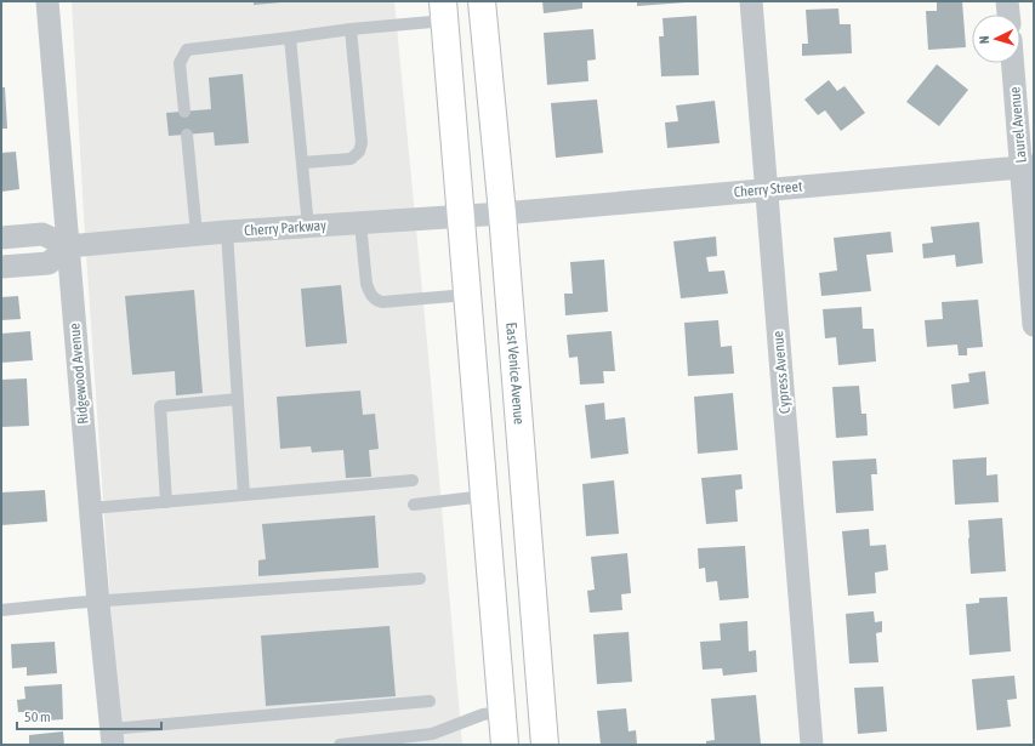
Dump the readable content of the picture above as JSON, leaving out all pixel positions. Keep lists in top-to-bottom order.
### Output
{
  "streets": {
    "main road": ["East Venice Avenue"],
    "street": [
      "Laurel Avenue",
      "Cherry Street",
      "Cherry Parkway",
      "Cypress Avenue",
      "Ridgewood Avenue"
    ]
  },
  "crossings": [
    ["Laurel Avenue", "Cherry Street"],
    ["Cherry Street", "Cherry Parkway"],
    ["Cherry Street", "East Venice Avenue"],
    ["Cherry Street", "Cypress Avenue"],
    ["Cherry Parkway", "East Venice Avenue"],
    ["Cherry Parkway", "Ridgewood Avenue"]
  ],
  "scale_bar": "50 m",
  "north": "left"
}
